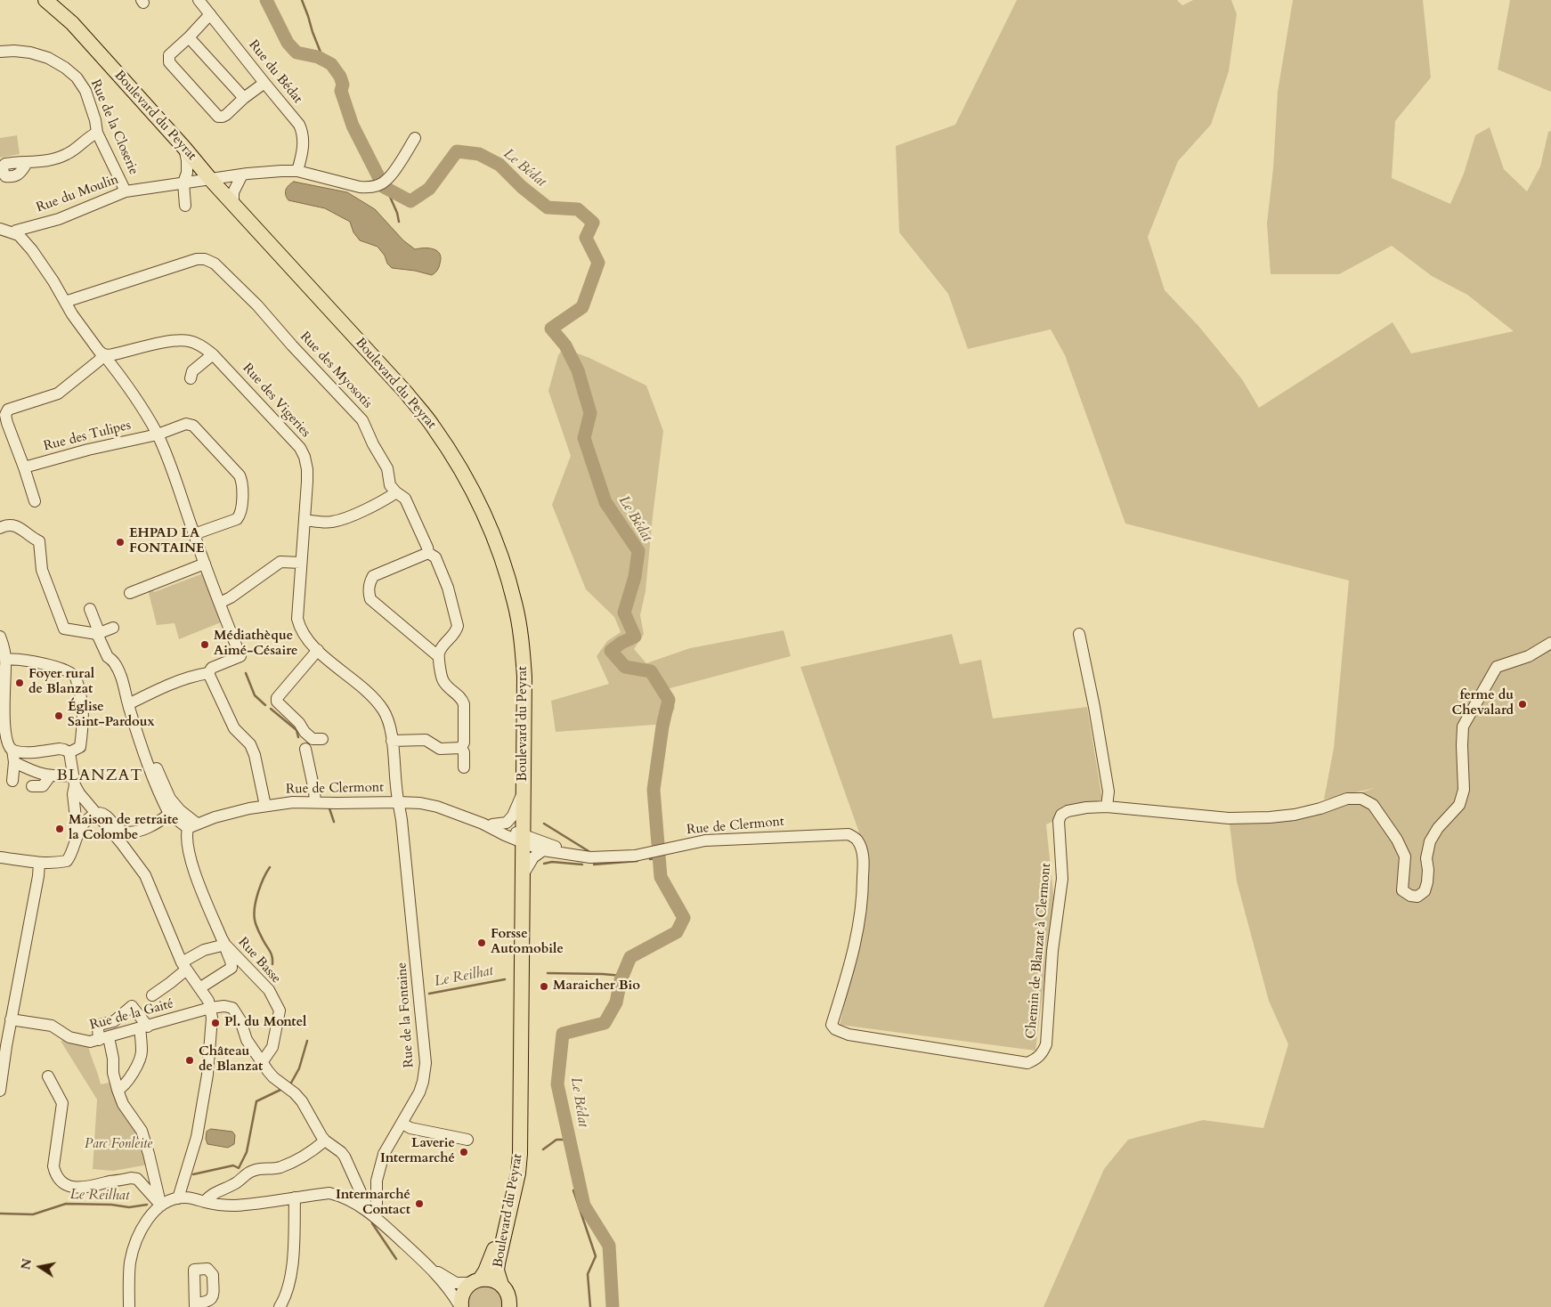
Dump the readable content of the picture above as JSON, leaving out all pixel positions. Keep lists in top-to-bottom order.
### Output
{
  "streets": {
    "main road": ["Boulevard du Peyrat"],
    "street": [
      "Rue du Bédat",
      "Rue de la Closerie",
      "Rue du Moulin",
      "Rue des Myosotis",
      "Rue des Vigeries",
      "Rue des Tulipes",
      "Rue de Clermont",
      "Chemin de Blanzat à Clermont",
      "Rue Basse",
      "Rue de la Gaité",
      "Rue de la Fontaine"
    ]
  },
  "crossings": [
    ["Rue du Bédat", "Rue du Moulin"],
    ["Boulevard du Peyrat", "Rue du Moulin"],
    ["Boulevard du Peyrat", "Rue de Clermont"],
    ["Rue de la Closerie", "Rue du Moulin"],
    ["Rue des Vigeries", "Rue de Clermont"],
    ["Rue des Vigeries", "Rue de la Fontaine"],
    ["Rue de Clermont", "Chemin de Blanzat à Clermont"],
    ["Rue de Clermont", "Rue Basse"],
    ["Rue de Clermont", "Rue de la Fontaine"],
    ["Rue Basse", "Rue de la Gaité"]
  ],
  "districts": ["BLANZAT"],
  "water": ["Le Bédat", "Le Reilhat"],
  "parks": ["Parc Fonleite"],
  "places": [
    "EHPAD LA FONTAINE",
    "Médiathèque Aimé-Césaire",
    "Foyer rural de Blanzat",
    "ferme du Chevalard",
    "Église Saint-Pardoux",
    "Maison de retraite la Colombe",
    "Forsse Automobile",
    "Maraicher Bio",
    "Pl. du Montel",
    "Château de Blanzat",
    "Laverie Intermarché",
    "Intermarché Contact"
  ],
  "north": "left"
}
